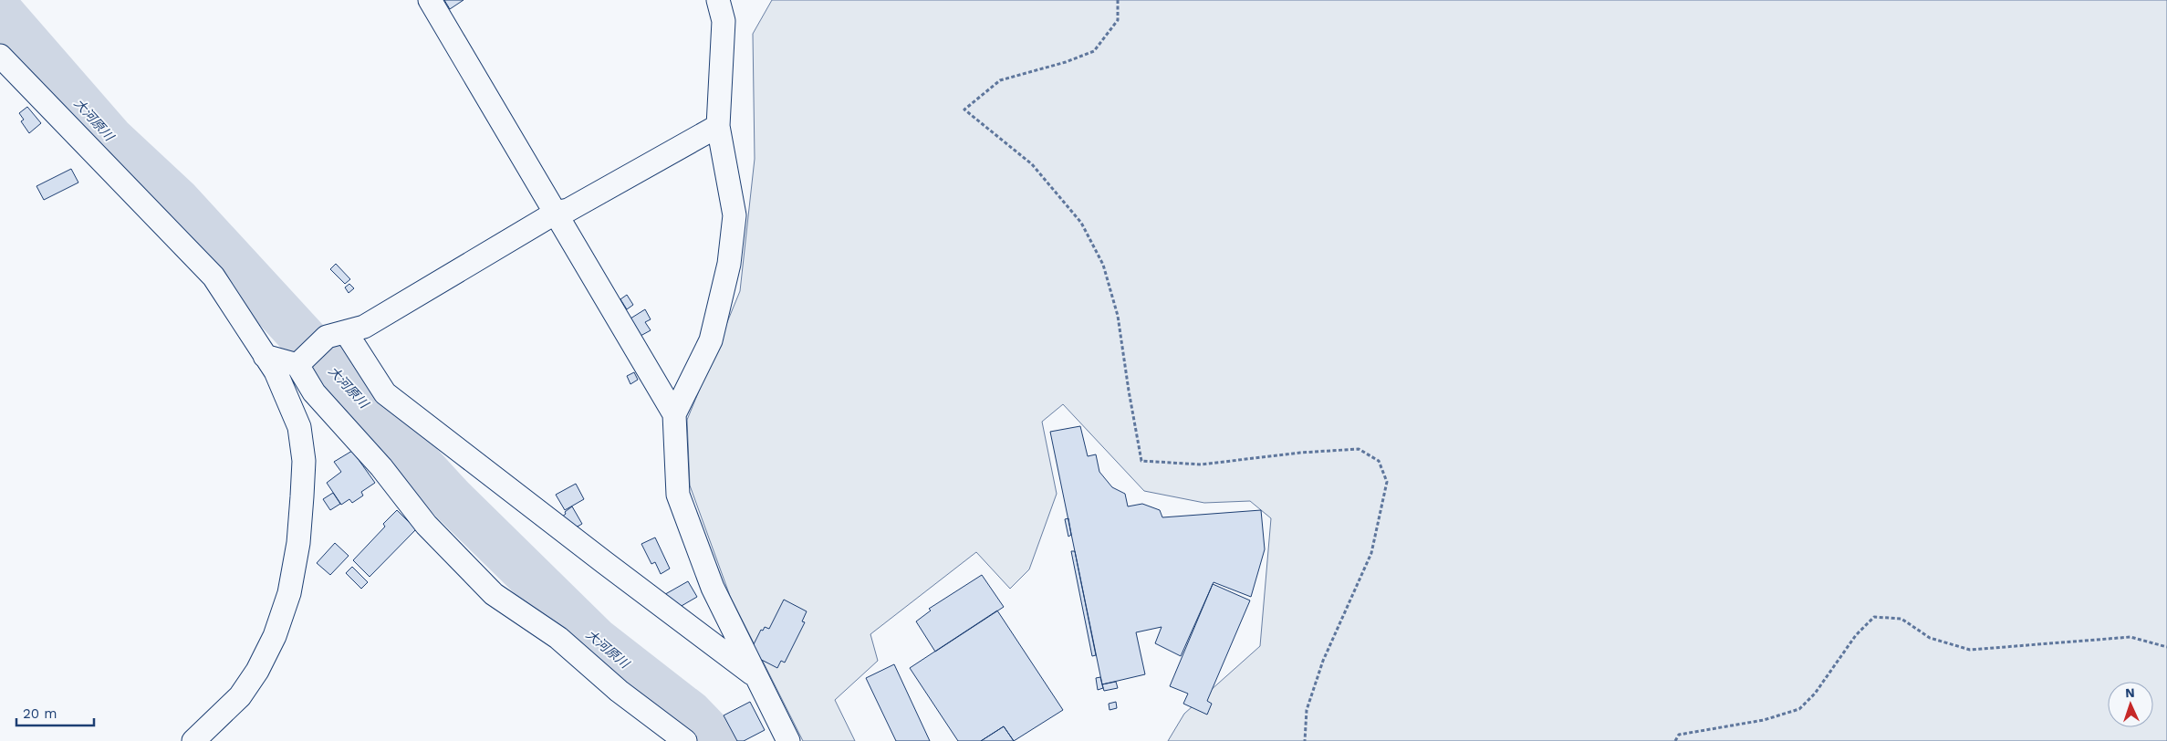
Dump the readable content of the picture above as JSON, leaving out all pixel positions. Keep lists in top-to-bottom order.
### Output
{
  "water": ["大河原川"],
  "scale_bar": "20 m",
  "north": "top"
}
